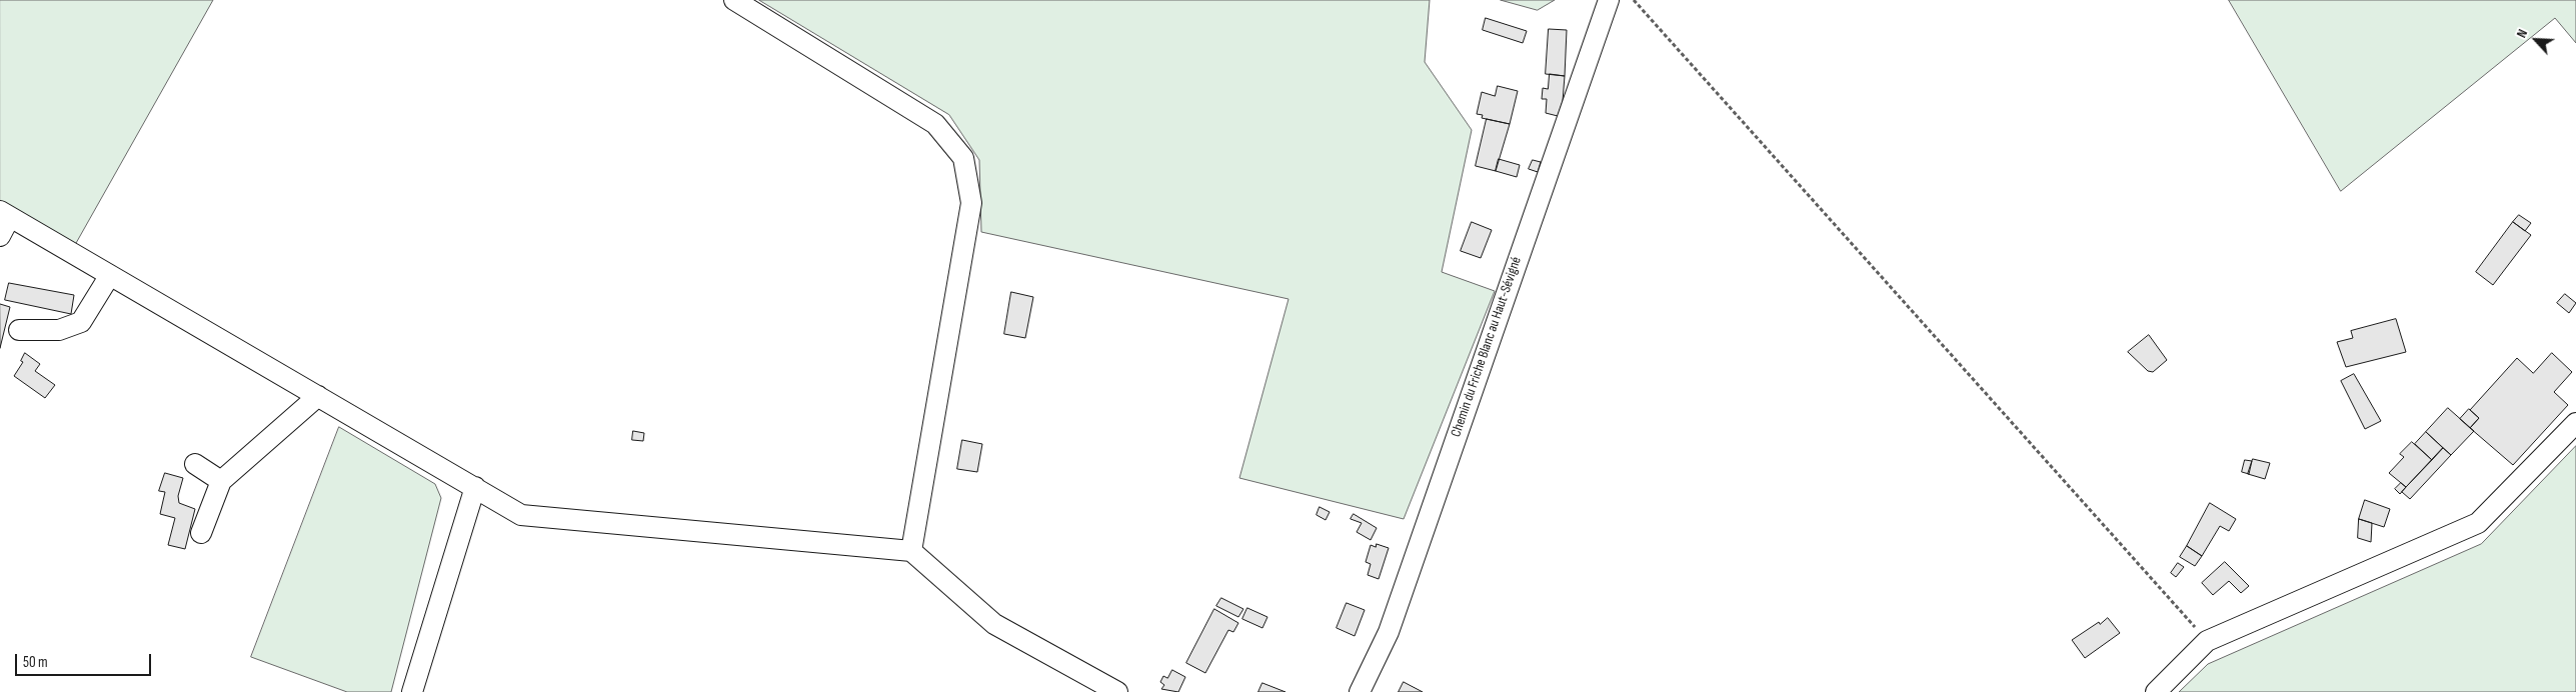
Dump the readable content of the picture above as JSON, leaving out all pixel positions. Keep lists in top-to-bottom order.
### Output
{
  "streets": {
    "street": ["Chemin du Friche Blanc au Haut-Sévigné"]
  },
  "scale_bar": "50 m",
  "north": "top left"
}
